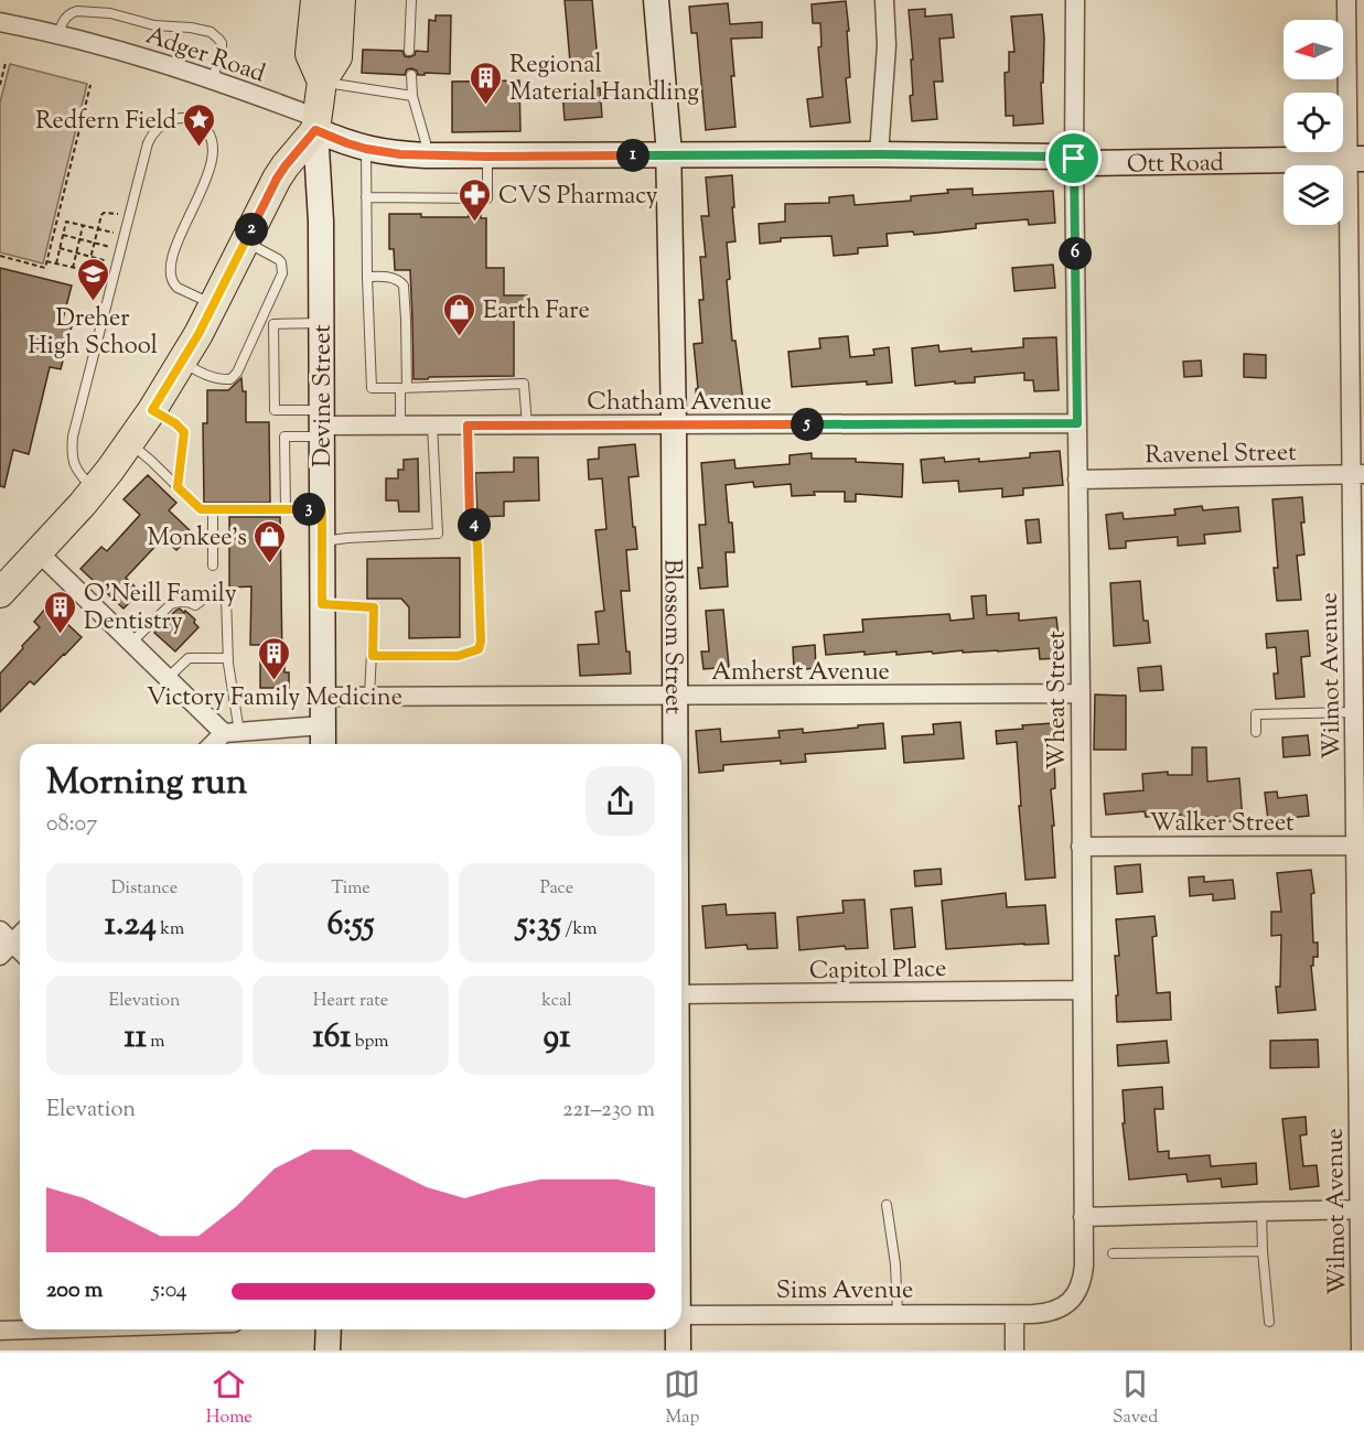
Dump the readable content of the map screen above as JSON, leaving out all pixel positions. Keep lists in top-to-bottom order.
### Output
{
  "streets": {
    "main road": ["Devine Street"],
    "street": [
      "Adger Road",
      "Ott Road",
      "Chatham Avenue",
      "Ravenel Street",
      "Blossom Street",
      "Amherst Avenue",
      "Wilmot Avenue",
      "Wheat Street",
      "Walker Street",
      "Capitol Place",
      "Sims Avenue"
    ]
  },
  "crossings": [
    ["Adger Road", "Ott Road"],
    ["Adger Road", "Devine Street"],
    ["Ott Road", "Devine Street"],
    ["Ott Road", "Blossom Street"],
    ["Ott Road", "Wilmot Avenue"],
    ["Ott Road", "Wheat Street"],
    ["Devine Street", "Chatham Avenue"],
    ["Devine Street", "Amherst Avenue"],
    ["Chatham Avenue", "Blossom Street"],
    ["Chatham Avenue", "Wheat Street"],
    ["Ravenel Street", "Wilmot Avenue"],
    ["Ravenel Street", "Wheat Street"],
    ["Blossom Street", "Amherst Avenue"],
    ["Amherst Avenue", "Wheat Street"],
    ["Wilmot Avenue", "Walker Street"],
    ["Wheat Street", "Walker Street"],
    ["Wheat Street", "Capitol Place"],
    ["Wheat Street", "Sims Avenue"]
  ],
  "places": {
    "building": ["Regional Material Handling", "O'Neill Family Dentistry", "Victory Family Medicine"],
    "place": ["Redfern Field"],
    "pharmacy": ["CVS Pharmacy"],
    "school or university": ["Dreher High School"],
    "shop": ["Earth Fare", "Monkee's"]
  },
  "north": "left",
  "page": {
    "pins": [
      "1",
      "2",
      "6",
      "5",
      "3",
      "4"
    ],
    "heading": ["Morning run", "08:07"],
    "stats": [
      ["Distance", "1.24 km"],
      ["Time", "6:55"],
      ["Pace", "5:35 /km"],
      ["Elevation", "11 m"],
      ["Heart rate", "161 bpm"],
      ["kcal", "91"]
    ],
    "chart": ["Elevation", "221–230 m"],
    "list": [
      {
        "name": "200 m",
        "note": "5:04"
      }
    ],
    "tabs": ["Home", "Map", "Saved"]
  }
}
